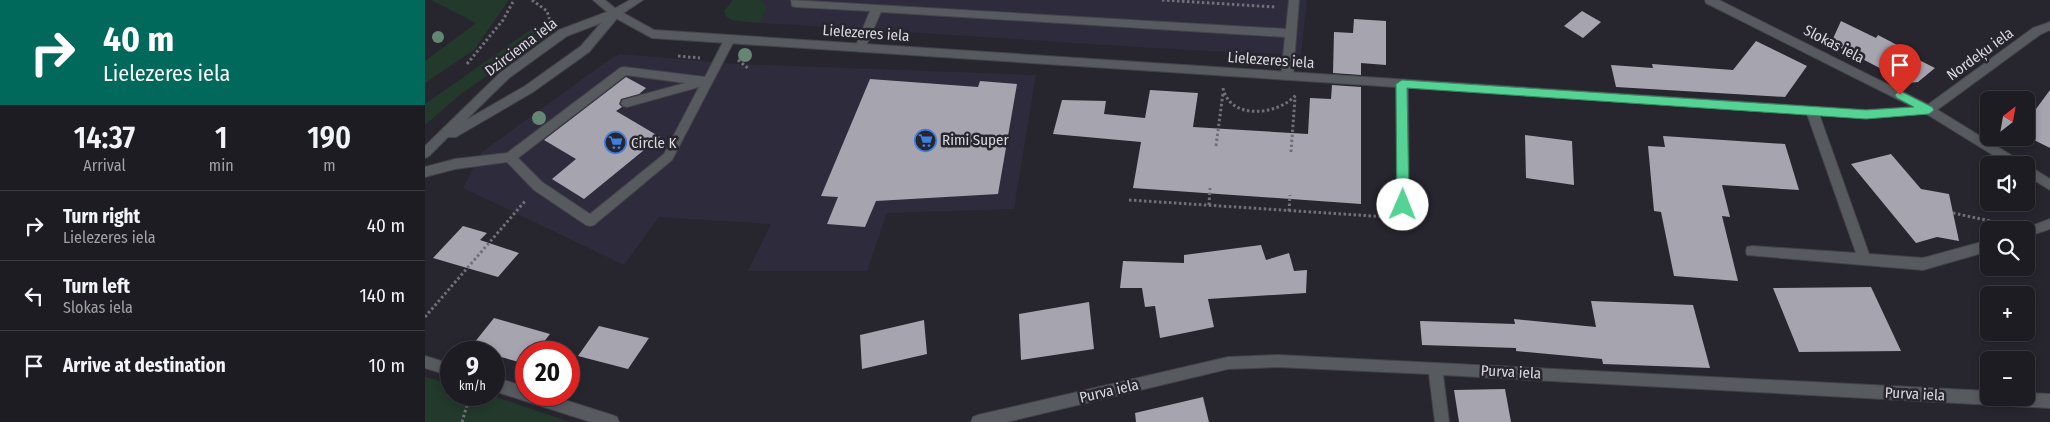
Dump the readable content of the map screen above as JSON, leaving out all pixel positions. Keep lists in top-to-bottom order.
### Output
{
  "streets": {
    "street": [
      "Lielezeres iela",
      "Slokas iela",
      "Dzirciema iela",
      "Nordeķu iela",
      "Purva iela"
    ]
  },
  "crossings": [
    ["Lielezeres iela", "Slokas iela"],
    ["Lielezeres iela", "Dzirciema iela"],
    ["Lielezeres iela", "Nordeķu iela"],
    ["Slokas iela", "Nordeķu iela"]
  ],
  "places": {
    "supermarket": ["Rimi Super", "Circle K"]
  },
  "north": "top right",
  "page": {
    "turn": ["40 m", "Lielezeres iela"],
    "map_buttons": ["+", "−"],
    "eta": [
      "14:37",
      "Arrival",
      "1",
      "min",
      "190",
      "m"
    ],
    "list": [
      {
        "name": "Turn right",
        "note": "Lielezeres iela",
        "value": "40 m"
      },
      {
        "name": "Turn left",
        "note": "Slokas iela",
        "value": "140 m"
      },
      {
        "name": "Arrive at destination",
        "value": "10 m"
      }
    ],
    "speed": "9 km/h",
    "limit": "20"
  }
}
